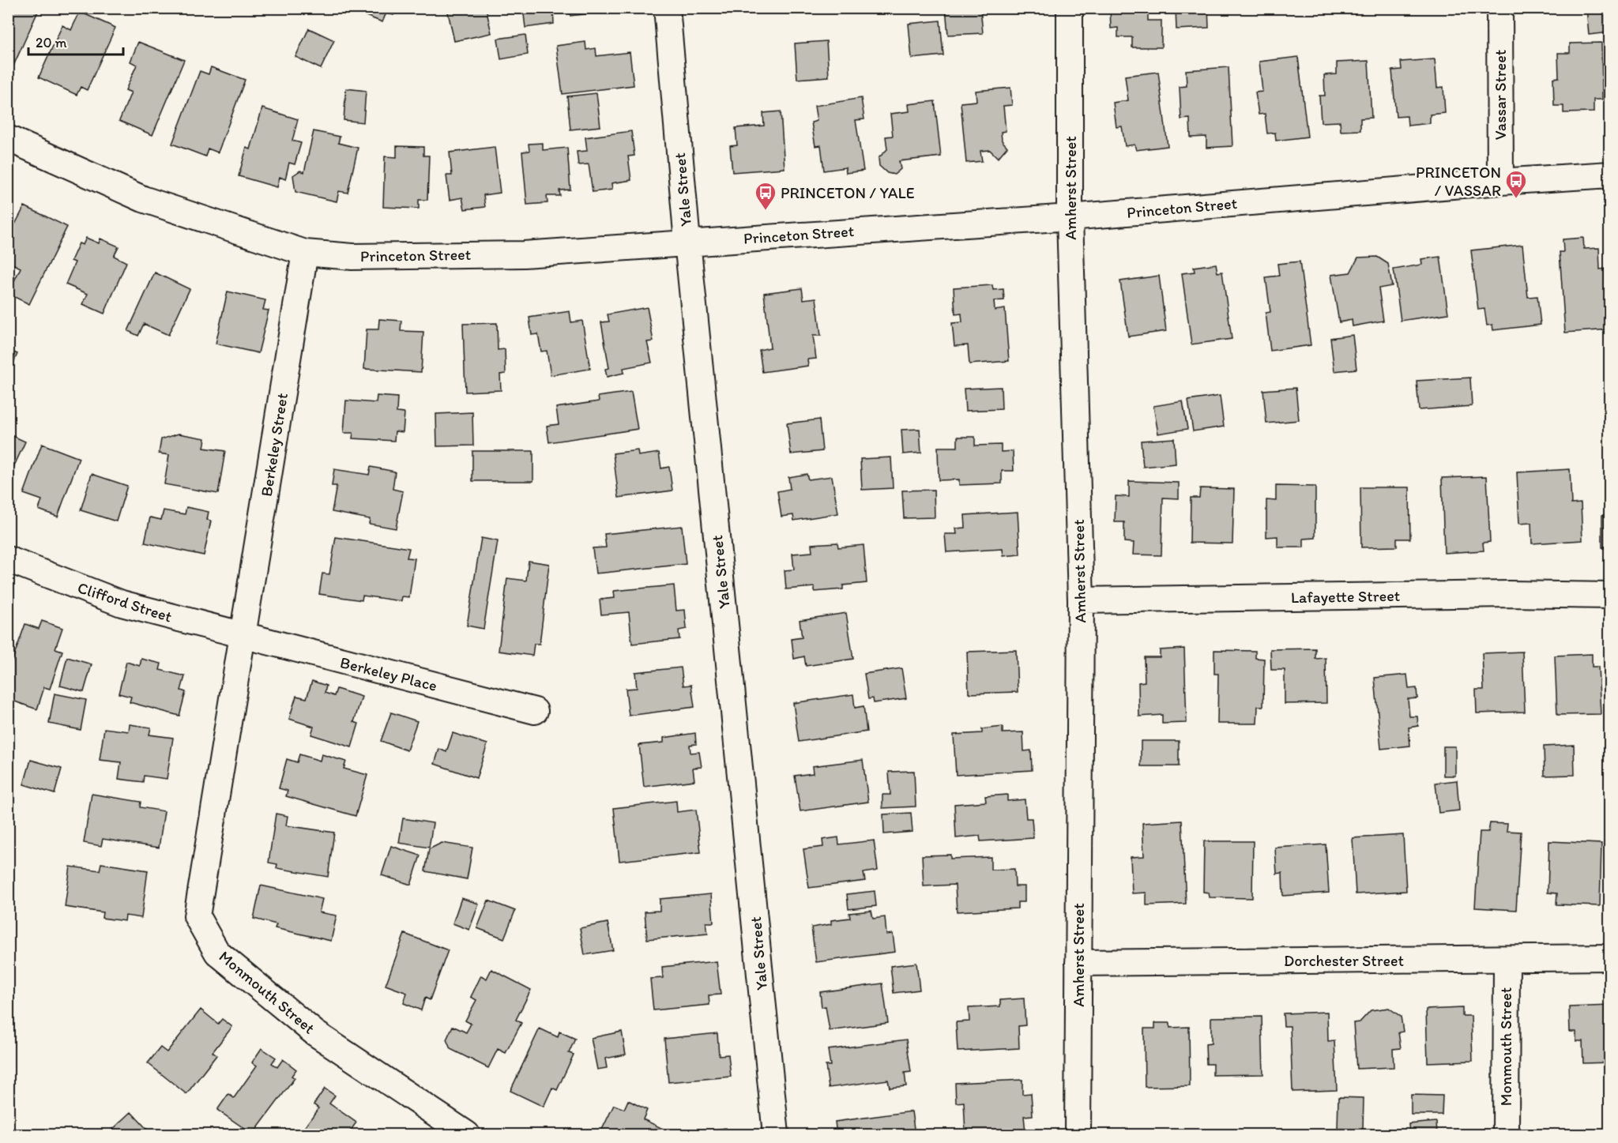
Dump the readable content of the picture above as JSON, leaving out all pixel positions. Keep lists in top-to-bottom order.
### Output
{
  "streets": {
    "street": [
      "Vassar Street",
      "Amherst Street",
      "Yale Street",
      "Princeton Street",
      "Berkeley Street",
      "Lafayette Street",
      "Clifford Street",
      "Berkeley Place",
      "Dorchester Street",
      "Monmouth Street"
    ]
  },
  "crossings": [
    ["Vassar Street", "Princeton Street"],
    ["Amherst Street", "Princeton Street"],
    ["Amherst Street", "Lafayette Street"],
    ["Amherst Street", "Dorchester Street"],
    ["Yale Street", "Princeton Street"],
    ["Princeton Street", "Berkeley Street"],
    ["Berkeley Street", "Clifford Street"],
    ["Berkeley Street", "Berkeley Place"],
    ["Berkeley Street", "Monmouth Street"],
    ["Clifford Street", "Berkeley Place"],
    ["Clifford Street", "Monmouth Street"],
    ["Berkeley Place", "Monmouth Street"],
    ["Dorchester Street", "Monmouth Street"]
  ],
  "places": {
    "bus stop": ["PRINCETON / VASSAR", "PRINCETON / YALE"]
  },
  "scale_bar": "20 m"
}
